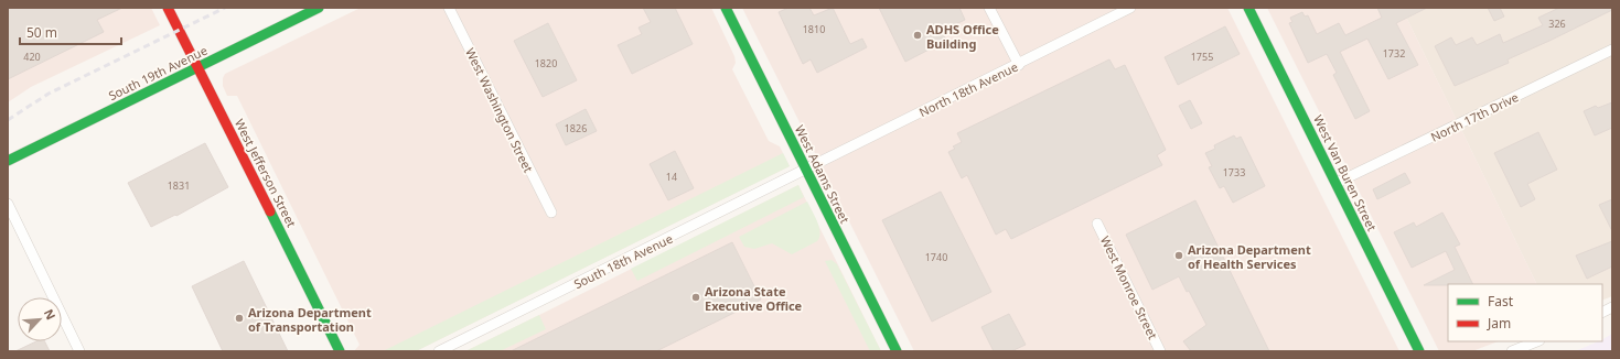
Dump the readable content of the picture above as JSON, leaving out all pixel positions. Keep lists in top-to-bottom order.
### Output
{
  "streets": {
    "main road": [
      "South 19th Avenue",
      "West Jefferson Street",
      "West Van Buren Street",
      "West Adams Street"
    ],
    "street": [
      "North 18th Avenue",
      "West Washington Street",
      "North 17th Drive",
      "South 18th Avenue",
      "West Monroe Street"
    ]
  },
  "crossings": [
    ["South 19th Avenue", "West Jefferson Street"],
    ["North 18th Avenue", "West Adams Street"],
    ["North 18th Avenue", "South 18th Avenue"],
    ["North 17th Drive", "West Van Buren Street"],
    ["West Adams Street", "South 18th Avenue"]
  ],
  "places": [
    "ADHS Office Building",
    "Arizona Department of Health Services",
    "Arizona State Executive Office",
    "Arizona Department of Transportation"
  ],
  "house_numbers": [
    "326",
    "1810",
    "1732",
    "420",
    "1755",
    "1820",
    "1826",
    "1733",
    "14",
    "1831",
    "1740"
  ],
  "legend": ["Fast", "Jam"],
  "scale_bar": "50 m",
  "north": "top right"
}
